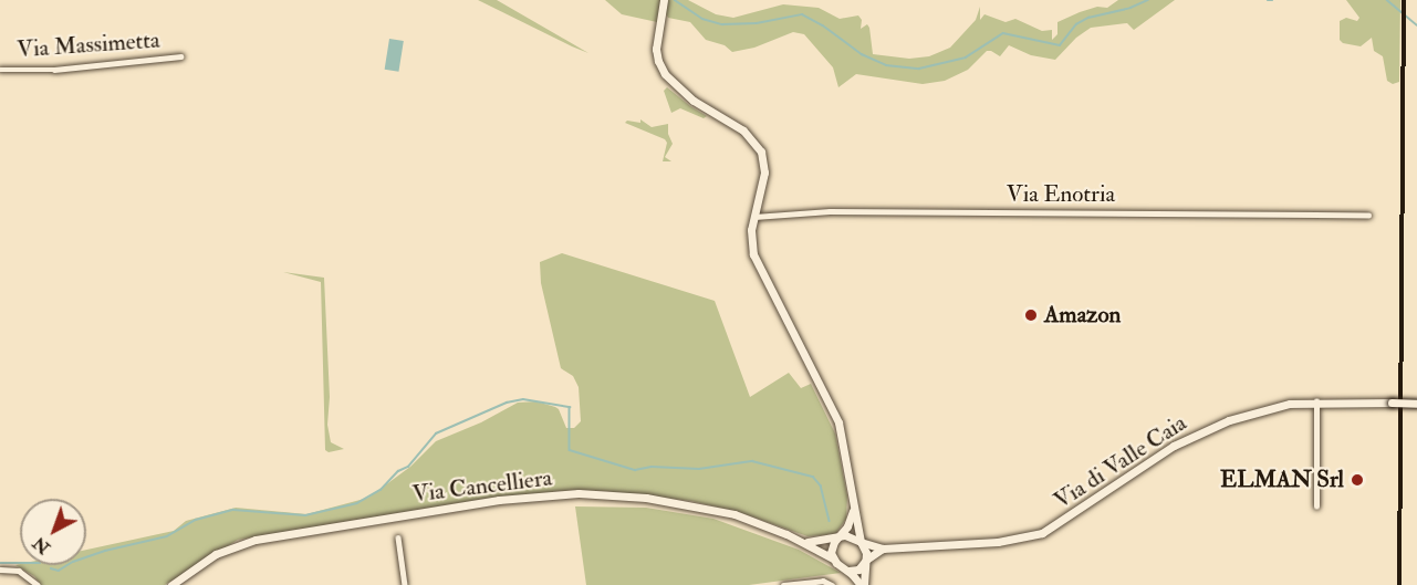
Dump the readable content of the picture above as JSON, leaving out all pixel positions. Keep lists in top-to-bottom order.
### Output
{
  "streets": {
    "street": [
      "Via Massimetta",
      "Via Enotria",
      "Via di Valle Caia",
      "Via Cancelliera"
    ]
  },
  "crossings": [
    ["Via di Valle Caia", "Via Cancelliera"]
  ],
  "places": ["Amazon", "ELMAN Srl"],
  "north": "bottom left"
}
